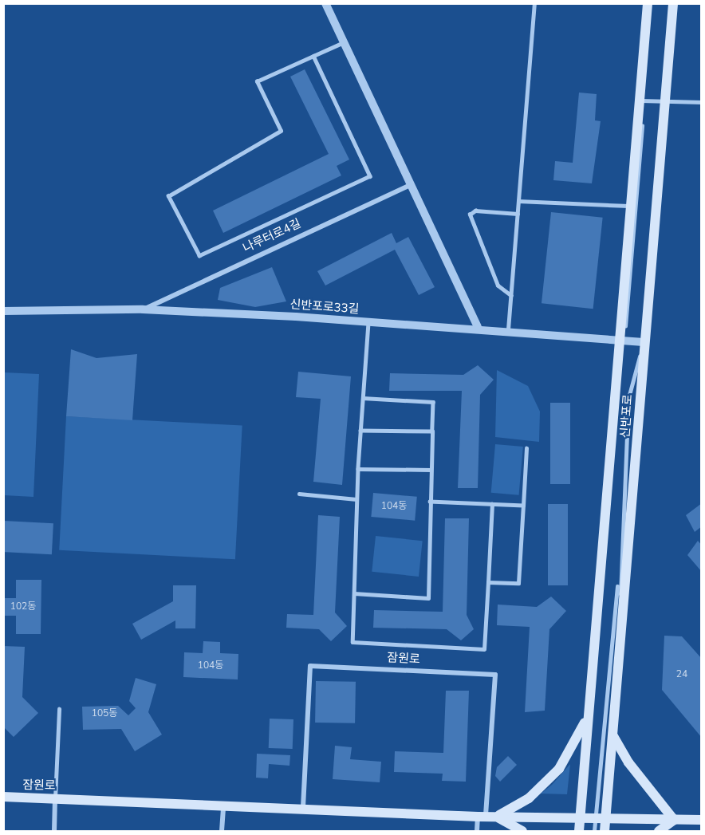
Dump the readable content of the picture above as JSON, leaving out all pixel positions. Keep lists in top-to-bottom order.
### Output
{
  "streets": {
    "main road": ["신반포로", "잠원로"],
    "street": ["나루터로4길", "신반포로33길"]
  },
  "crossings": [
    ["나루터로4길", "신반포로33길"],
    ["신반포로33길", "신반포로"],
    ["신반포로", "잠원로"]
  ],
  "house_numbers": [
    "104동",
    "102동",
    "104동",
    "24",
    "105동"
  ]
}
